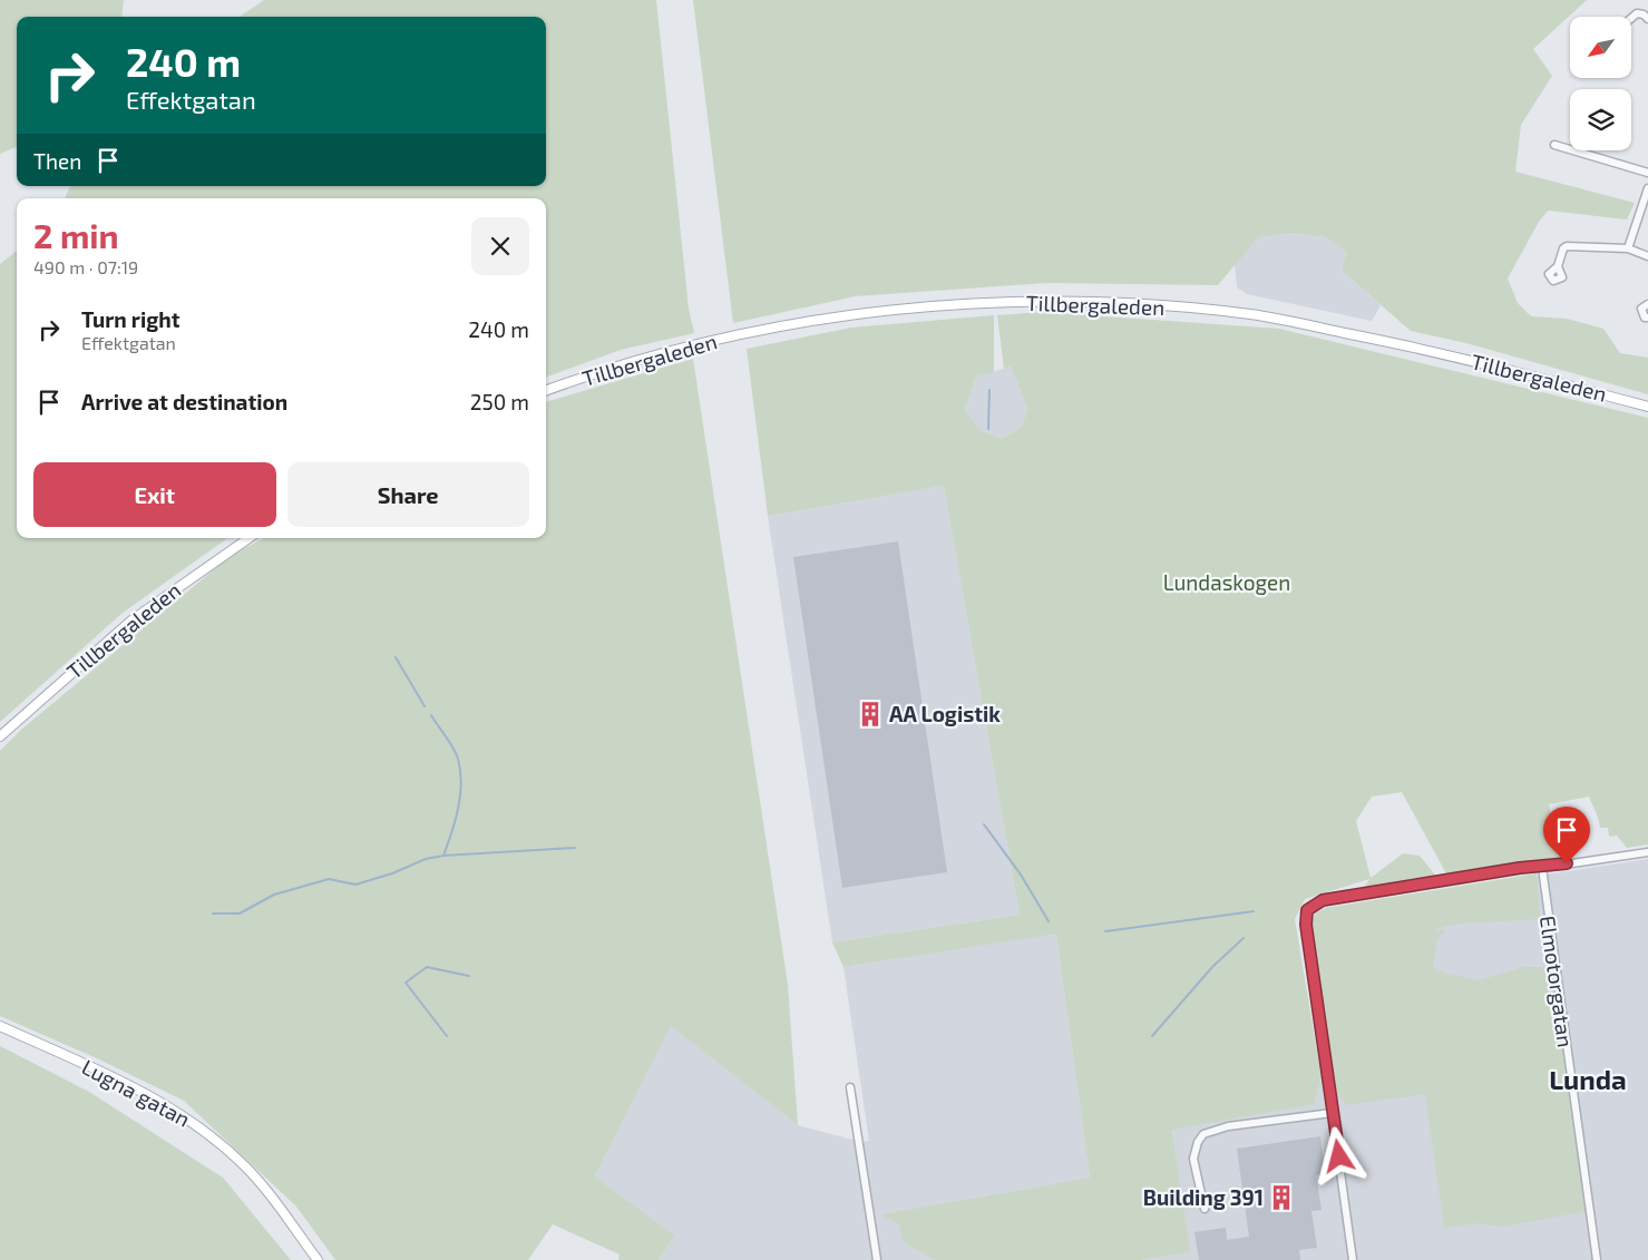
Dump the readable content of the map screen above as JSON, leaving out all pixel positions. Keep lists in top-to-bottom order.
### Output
{
  "streets": {
    "main road": ["Tillbergaleden", "Lugna gatan"],
    "street": ["Elmotorgatan"]
  },
  "districts": ["Lunda"],
  "parks": ["Lundaskogen"],
  "places": {
    "building": ["AA Logistik", "Building 391"]
  },
  "north": "bottom left",
  "page": {
    "turn": ["240 m", "Effektgatan"],
    "then": "Then",
    "heading": ["2 min", "490 m · 07:19"],
    "list": [
      {
        "name": "Turn right",
        "note": "Effektgatan",
        "value": "240 m"
      },
      {
        "name": "Arrive at destination",
        "value": "250 m"
      }
    ],
    "buttons": ["Exit", "Share"]
  }
}
